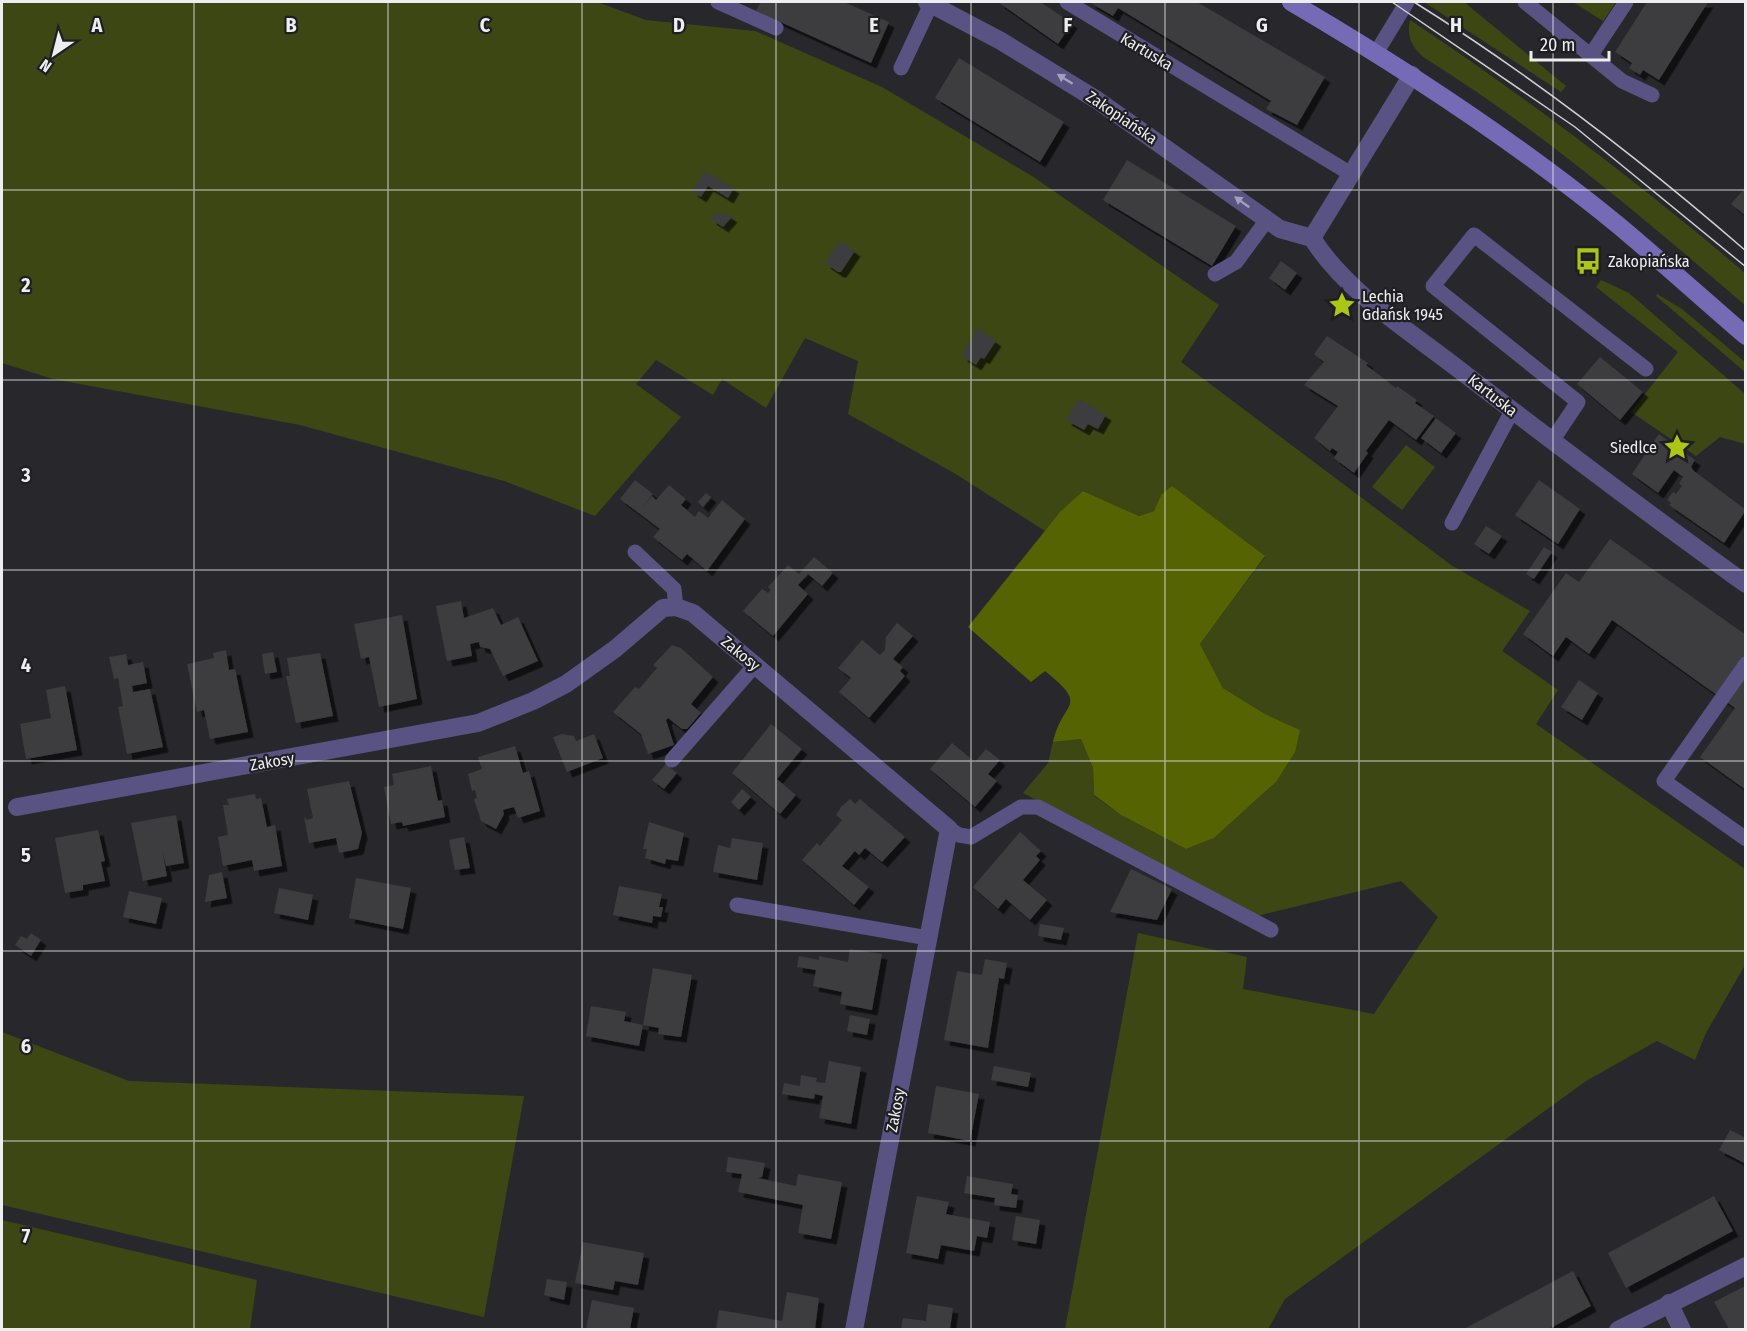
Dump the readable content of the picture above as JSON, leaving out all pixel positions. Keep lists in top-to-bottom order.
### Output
{
  "streets": {
    "street": ["Kartuska", "Zakopiańska", "Zakosy"]
  },
  "crossings": [
    ["Kartuska", "Zakopiańska"]
  ],
  "one_way": ["Zakopiańska"],
  "places": {
    "bus stop": ["Zakopiańska"],
    "place": ["Lechia Gdańsk 1945", "Siedlce"]
  },
  "scale_bar": "20 m",
  "north": "bottom left",
  "grid": {
    "columns": [
      "A",
      "B",
      "C",
      "D",
      "E",
      "F",
      "G",
      "H"
    ],
    "rows": [
      "2",
      "3",
      "4",
      "5",
      "6",
      "7"
    ]
  }
}
